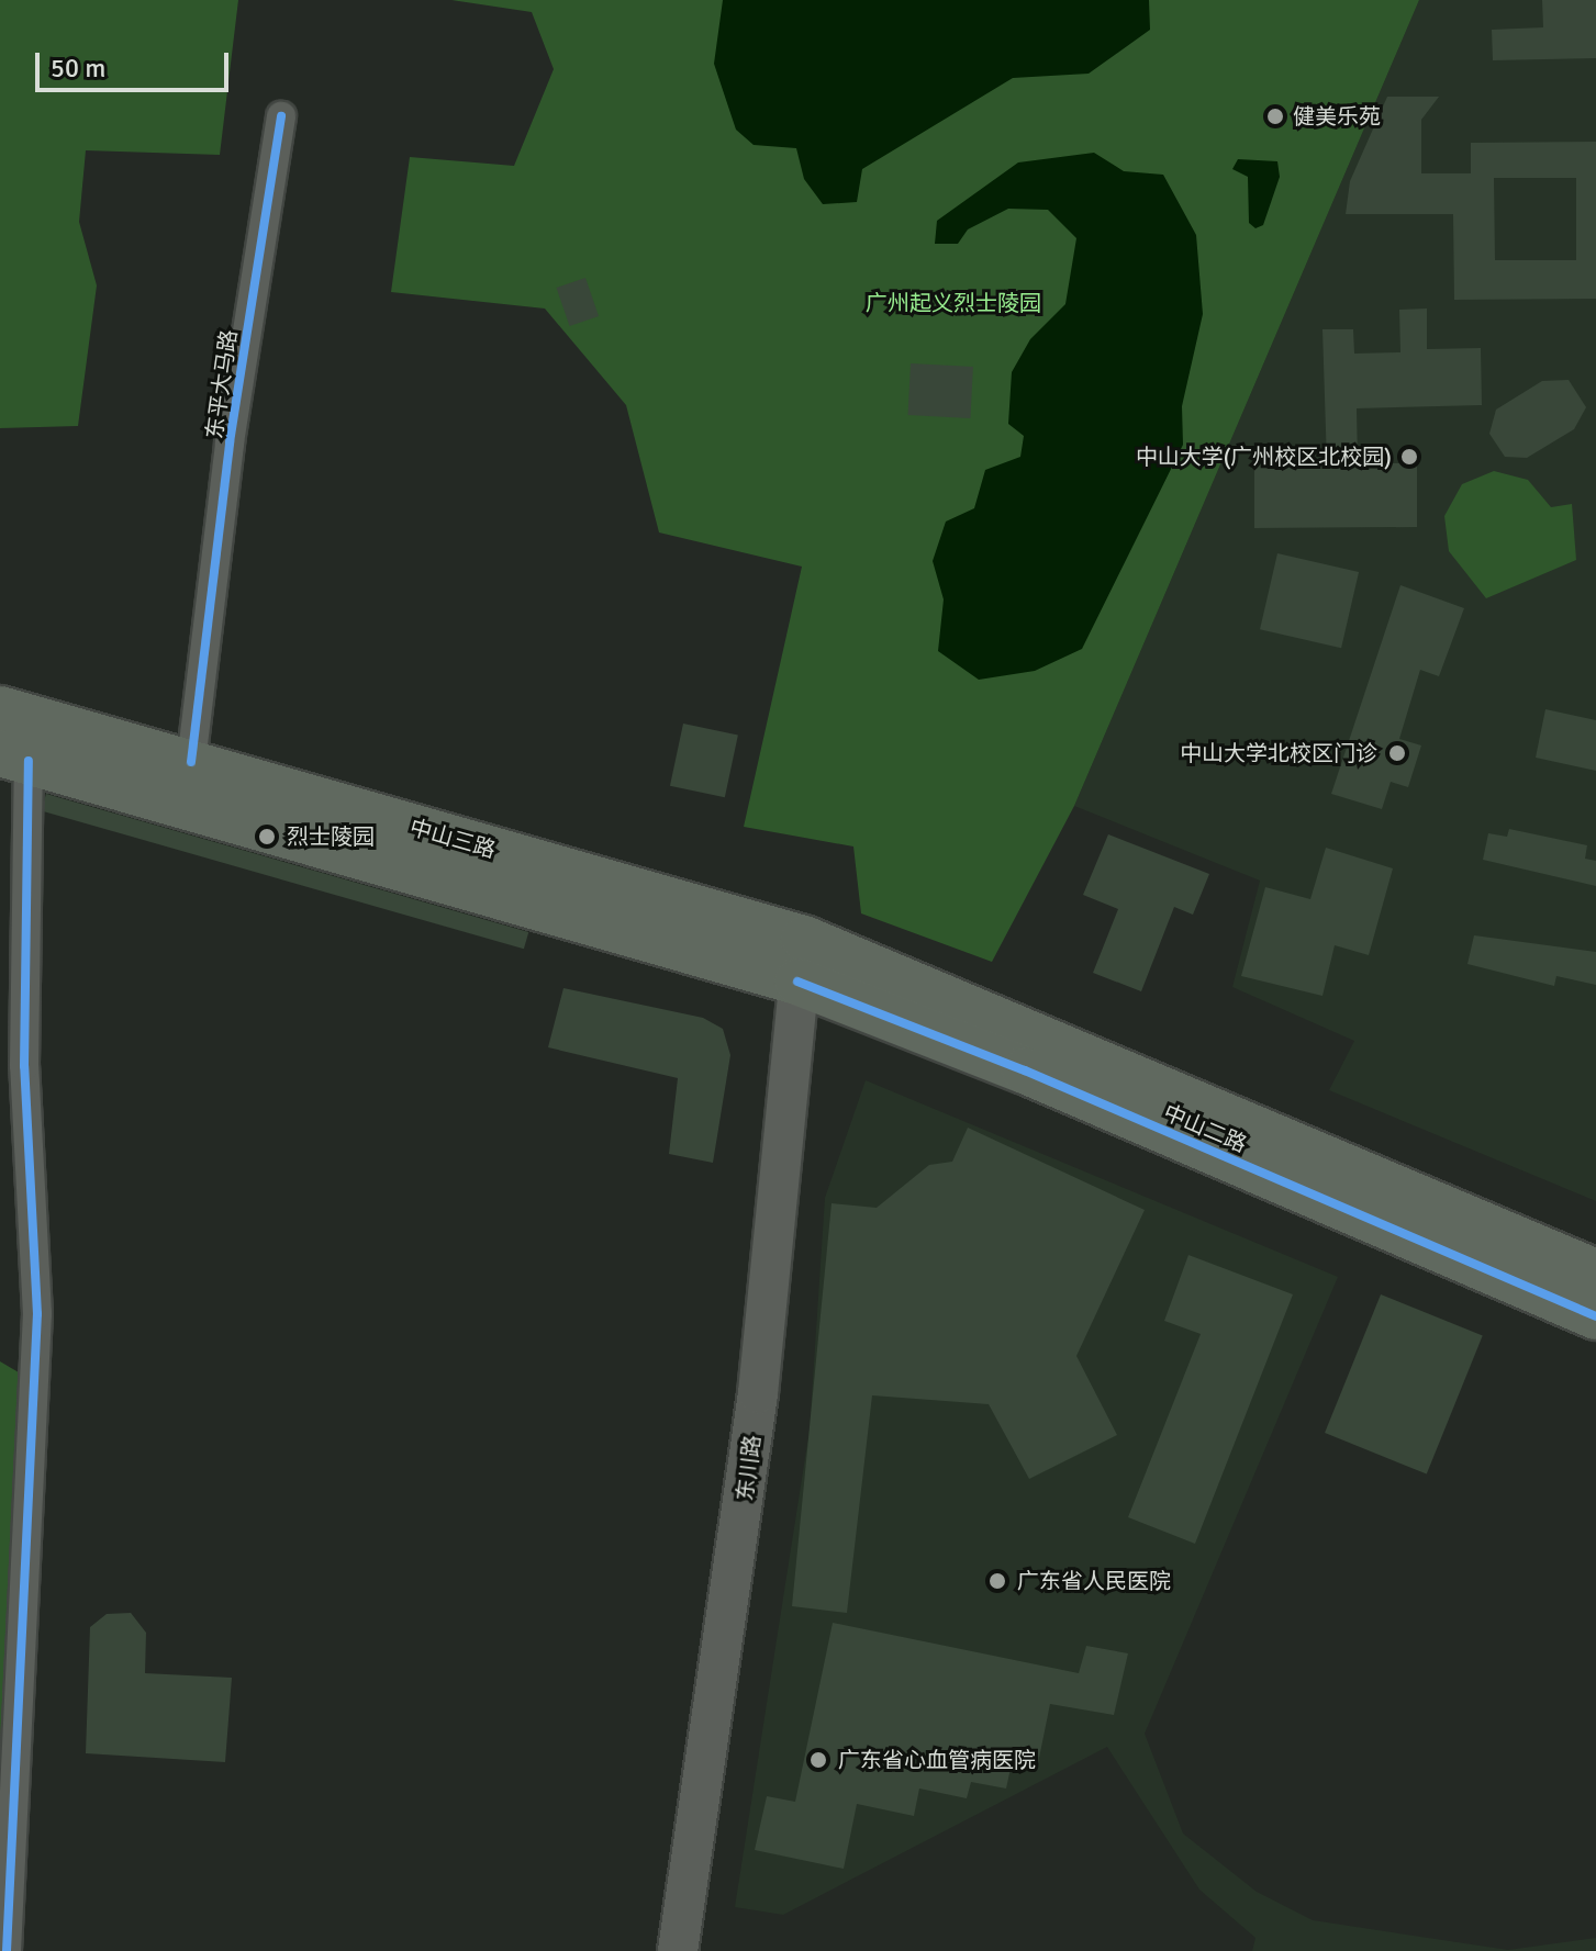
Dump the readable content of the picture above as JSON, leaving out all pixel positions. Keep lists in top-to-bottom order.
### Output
{
  "streets": {
    "main road": ["中山三路", "中山二路", "东川路"],
    "street": ["东平大马路"]
  },
  "crossings": [
    ["东平大马路", "中山三路"],
    ["中山三路", "中山二路"],
    ["中山三路", "东川路"],
    ["中山二路", "东川路"]
  ],
  "parks": ["广州起义烈士陵园"],
  "places": [
    "健美乐苑",
    "中山大学(广州校区北校园)",
    "中山大学北校区门诊",
    "烈士陵园",
    "广东省人民医院",
    "广东省心血管病医院"
  ],
  "scale_bar": "50 m"
}
